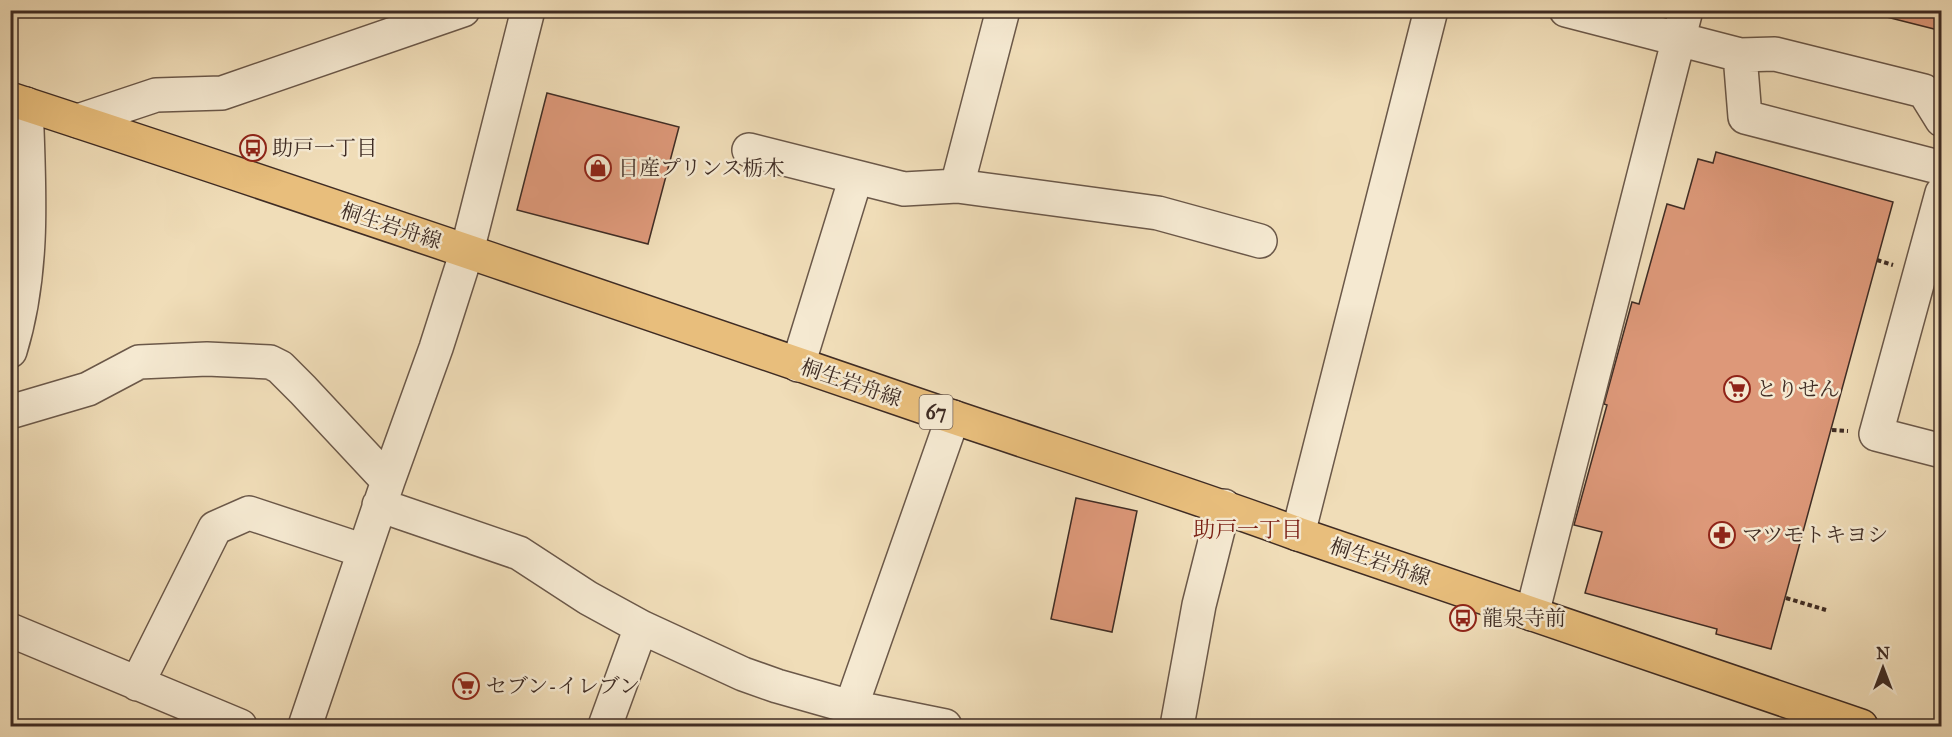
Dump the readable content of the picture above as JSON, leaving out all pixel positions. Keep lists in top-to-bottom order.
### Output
{
  "streets": {
    "main road": ["桐生岩舟線", "67"]
  },
  "districts": ["助戸一丁目"],
  "places": {
    "bus stop": ["助戸一丁目", "龍泉寺前"],
    "shop": ["日産プリンス栃木"],
    "supermarket": ["とりせん", "セブン-イレブン"],
    "pharmacy": ["マツモトキヨシ"]
  },
  "north": "top"
}
